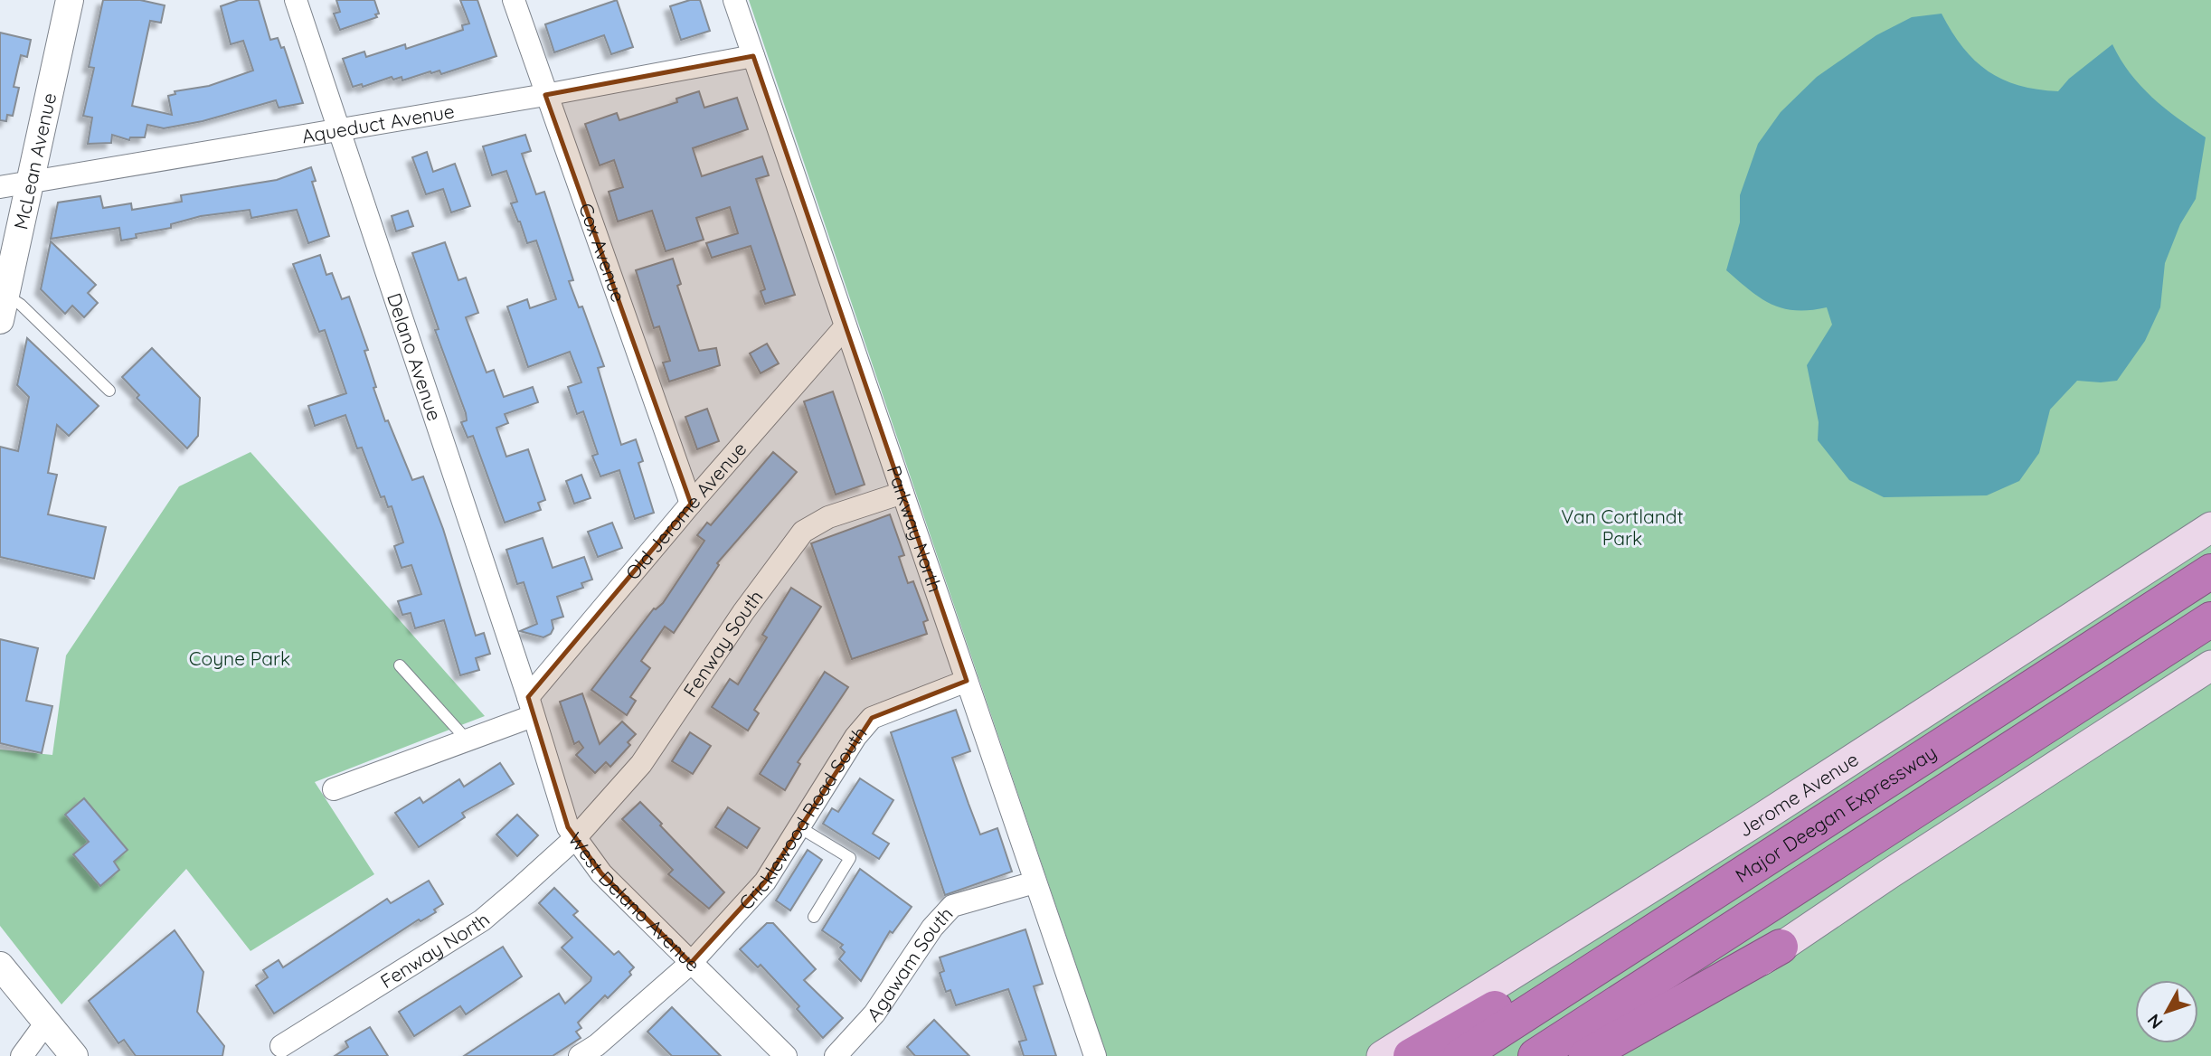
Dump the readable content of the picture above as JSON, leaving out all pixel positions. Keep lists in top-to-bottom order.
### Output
{
  "streets": {
    "highway": ["Major Deegan Expressway"],
    "main road": ["Jerome Avenue"],
    "street": [
      "Aqueduct Avenue",
      "McLean Avenue",
      "Cox Avenue",
      "Delano Avenue",
      "Old Jerome Avenue",
      "Parkway North",
      "Fenway South",
      "Cricklewood Road South",
      "West Delano Avenue",
      "Fenway North",
      "Agawam South"
    ]
  },
  "crossings": [
    ["Aqueduct Avenue", "McLean Avenue"],
    ["Aqueduct Avenue", "Cox Avenue"],
    ["Aqueduct Avenue", "Delano Avenue"],
    ["Aqueduct Avenue", "Parkway North"],
    ["Cox Avenue", "Old Jerome Avenue"],
    ["Delano Avenue", "Old Jerome Avenue"],
    ["Delano Avenue", "West Delano Avenue"],
    ["Old Jerome Avenue", "Parkway North"],
    ["Old Jerome Avenue", "West Delano Avenue"],
    ["Parkway North", "Fenway South"],
    ["Parkway North", "Cricklewood Road South"],
    ["Parkway North", "Agawam South"],
    ["Fenway South", "West Delano Avenue"],
    ["Fenway South", "Fenway North"],
    ["Cricklewood Road South", "West Delano Avenue"],
    ["West Delano Avenue", "Fenway North"]
  ],
  "parks": ["Van Cortlandt Park", "Coyne Park"],
  "north": "bottom left"
}
